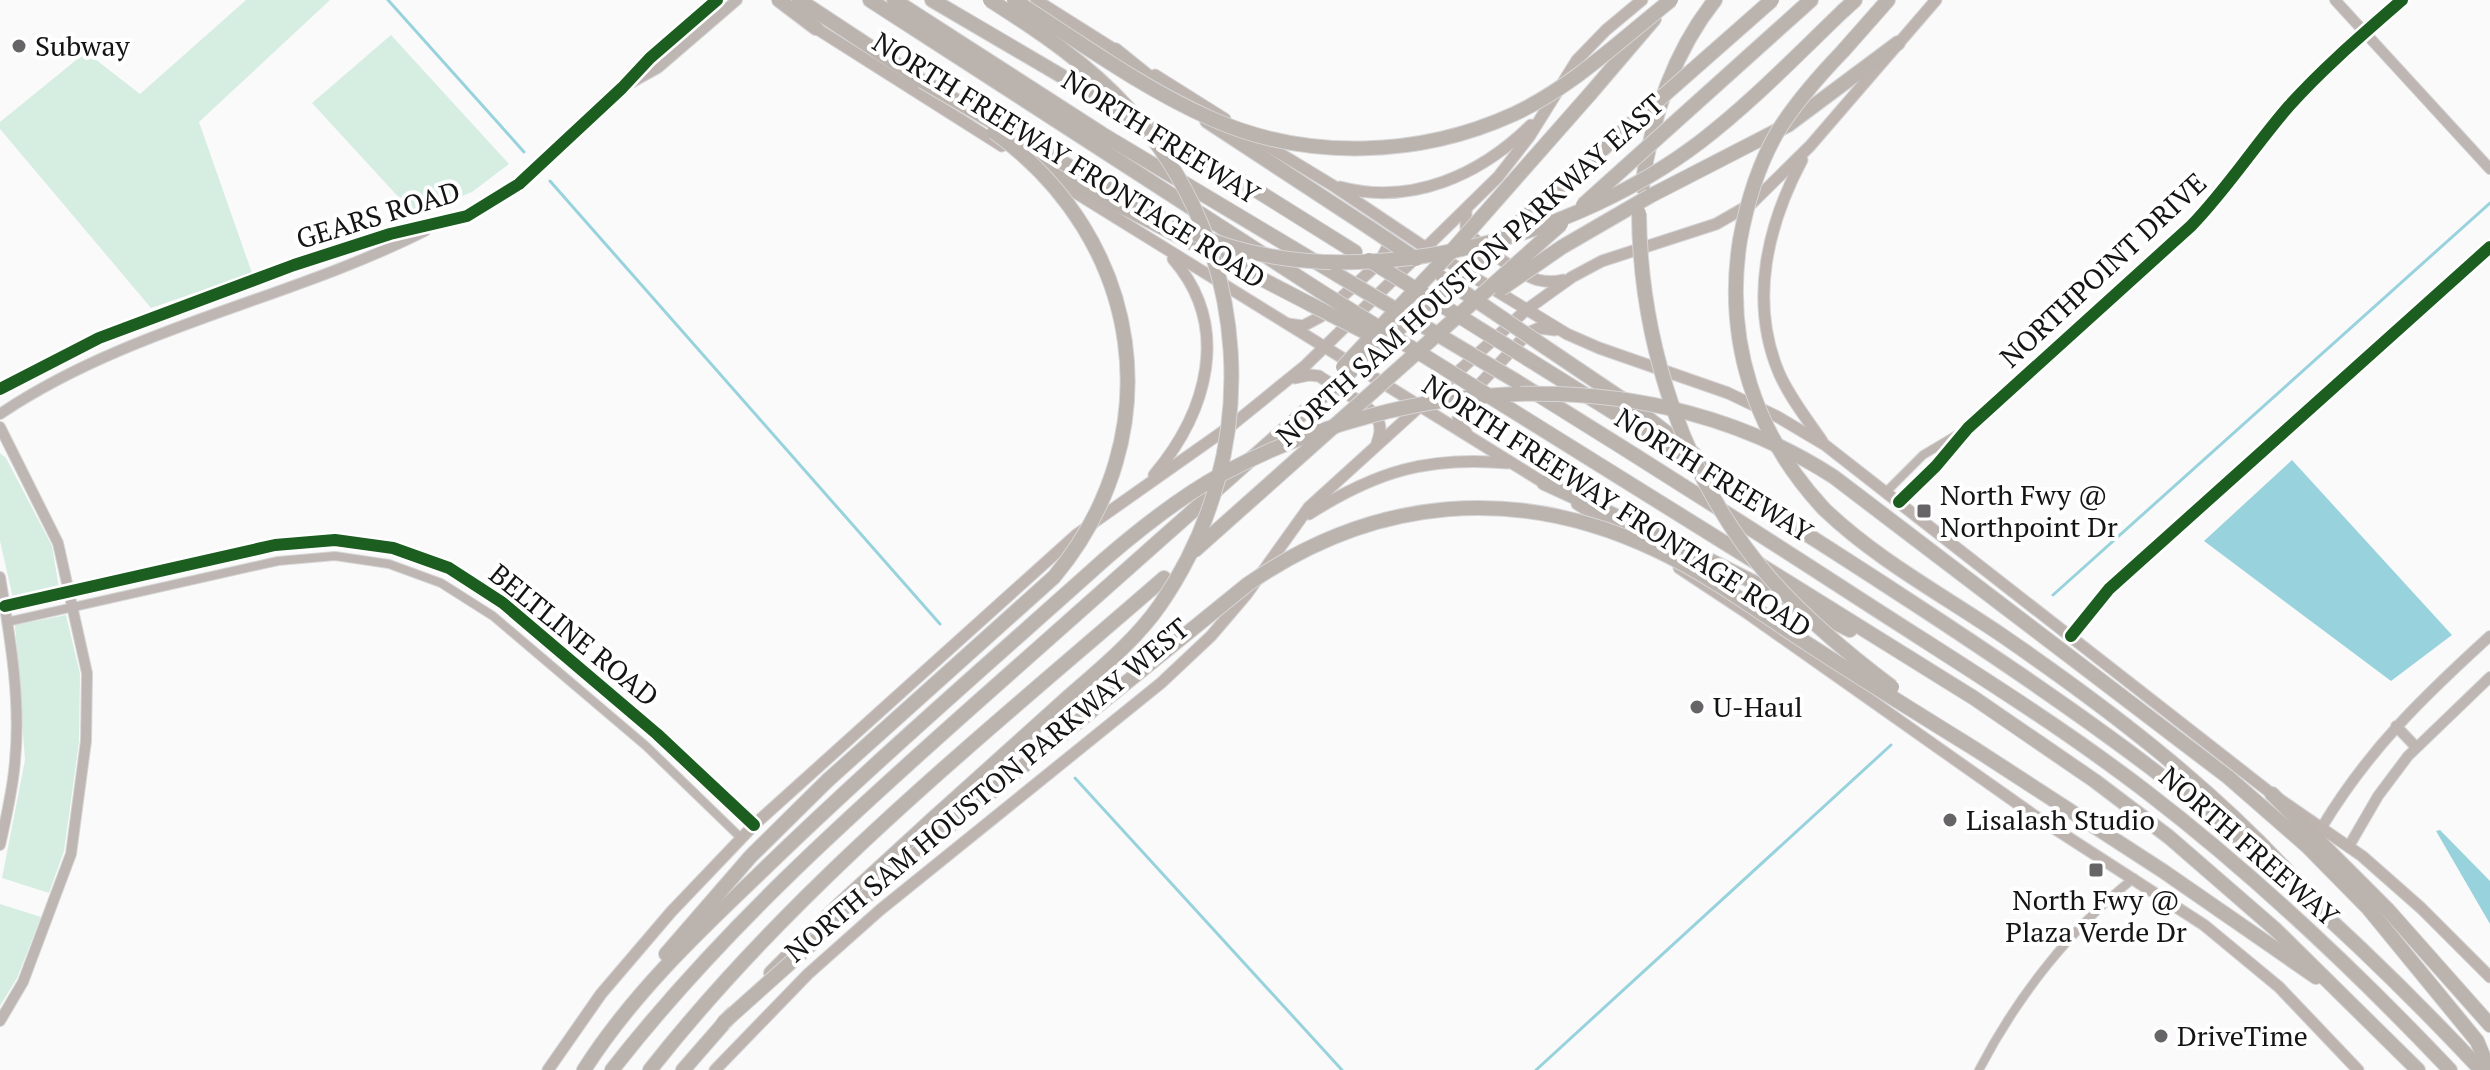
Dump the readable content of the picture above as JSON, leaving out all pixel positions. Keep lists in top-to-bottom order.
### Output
{
  "streets": {
    "highway": ["NORTH FREEWAY", "NORTH SAM HOUSTON PARKWAY EAST", "NORTH SAM HOUSTON PARKWAY WEST"],
    "main road": ["NORTH FREEWAY FRONTAGE ROAD"],
    "street": ["GEARS ROAD", "NORTHPOINT DRIVE", "BELTLINE ROAD"]
  },
  "crossings": [
    ["NORTH FREEWAY FRONTAGE ROAD", "NORTH SAM HOUSTON PARKWAY WEST"],
    ["NORTH SAM HOUSTON PARKWAY EAST", "NORTH SAM HOUSTON PARKWAY WEST"]
  ],
  "places": {
    "other": [
      "Subway",
      "U-Haul",
      "Lisalash Studio",
      "DriveTime"
    ],
    "transit": ["North Fwy @ Northpoint Dr", "North Fwy @ Plaza Verde Dr"]
  }
}
